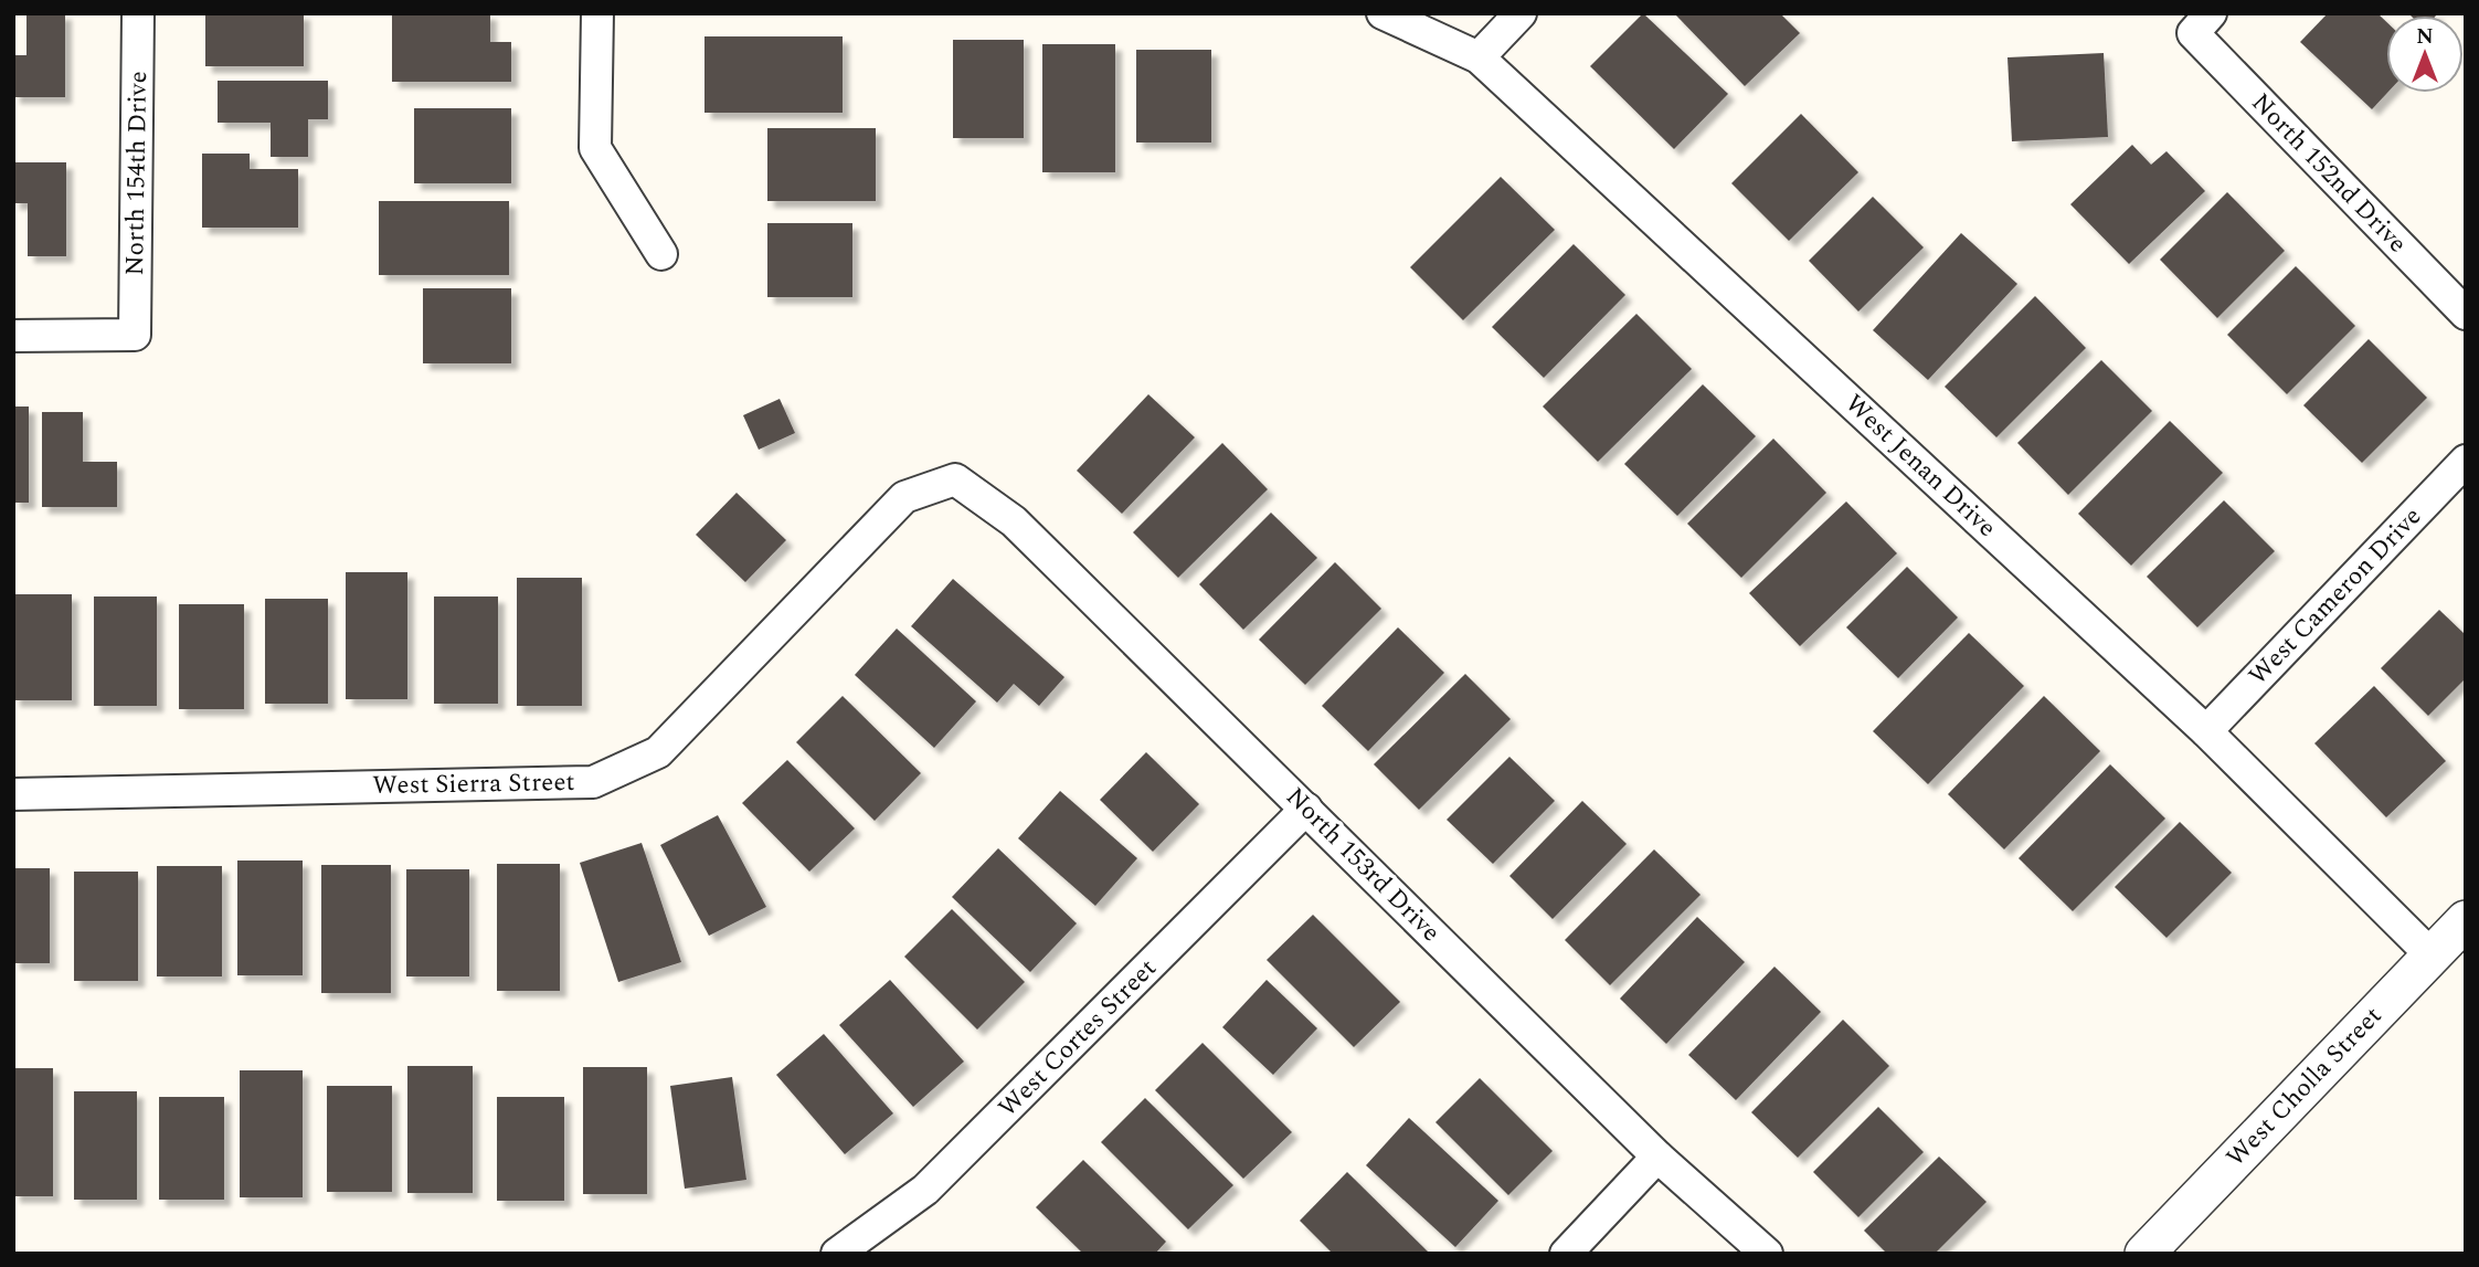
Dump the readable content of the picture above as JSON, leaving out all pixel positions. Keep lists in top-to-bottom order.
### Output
{
  "streets": {
    "street": [
      "North 154th Drive",
      "North 152nd Drive",
      "West Jenan Drive",
      "West Cameron Drive",
      "West Sierra Street",
      "North 153rd Drive",
      "West Cortes Street",
      "West Cholla Street"
    ]
  },
  "crossings": [
    ["West Jenan Drive", "West Cameron Drive"],
    ["West Jenan Drive", "West Cholla Street"],
    ["West Sierra Street", "North 153rd Drive"],
    ["North 153rd Drive", "West Cortes Street"]
  ],
  "north": "top"
}
